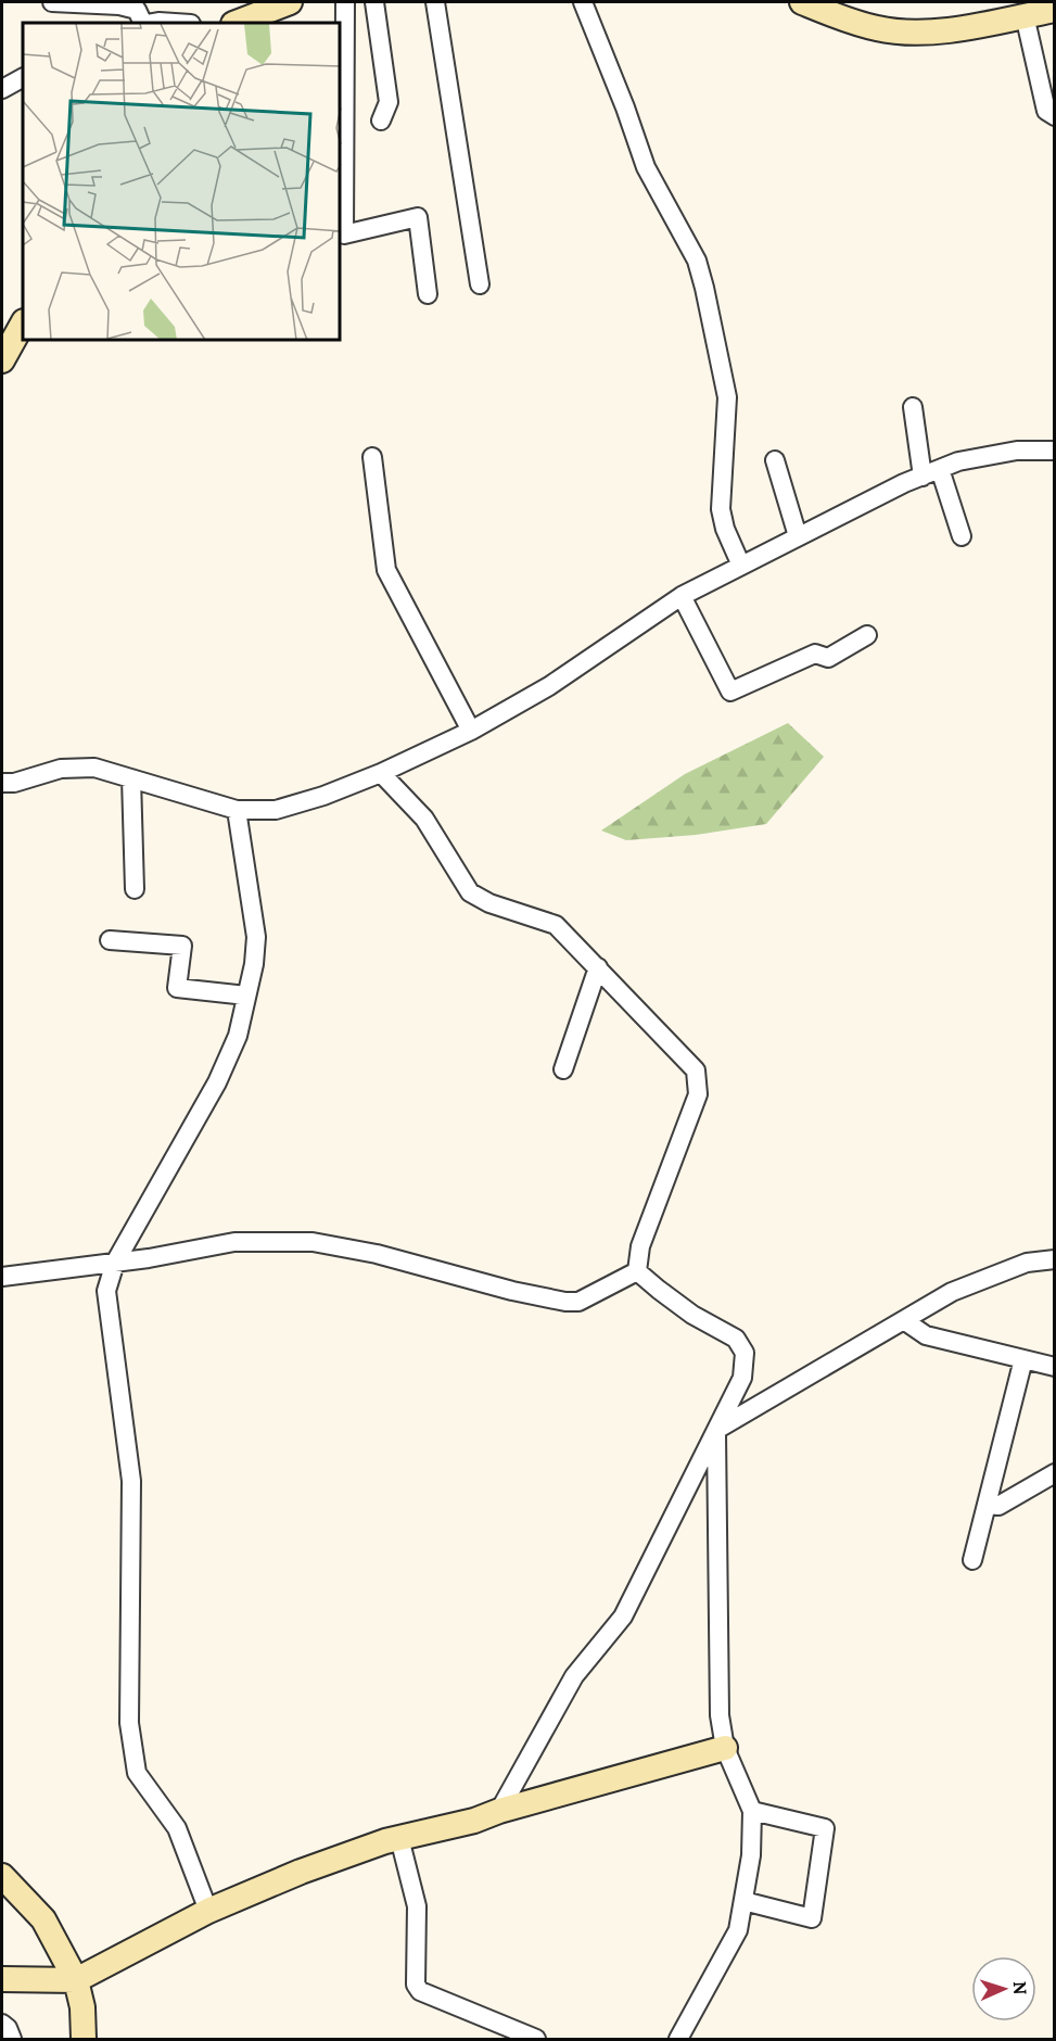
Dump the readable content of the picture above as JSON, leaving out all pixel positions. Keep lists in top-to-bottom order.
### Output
{
  "north": "right"
}
